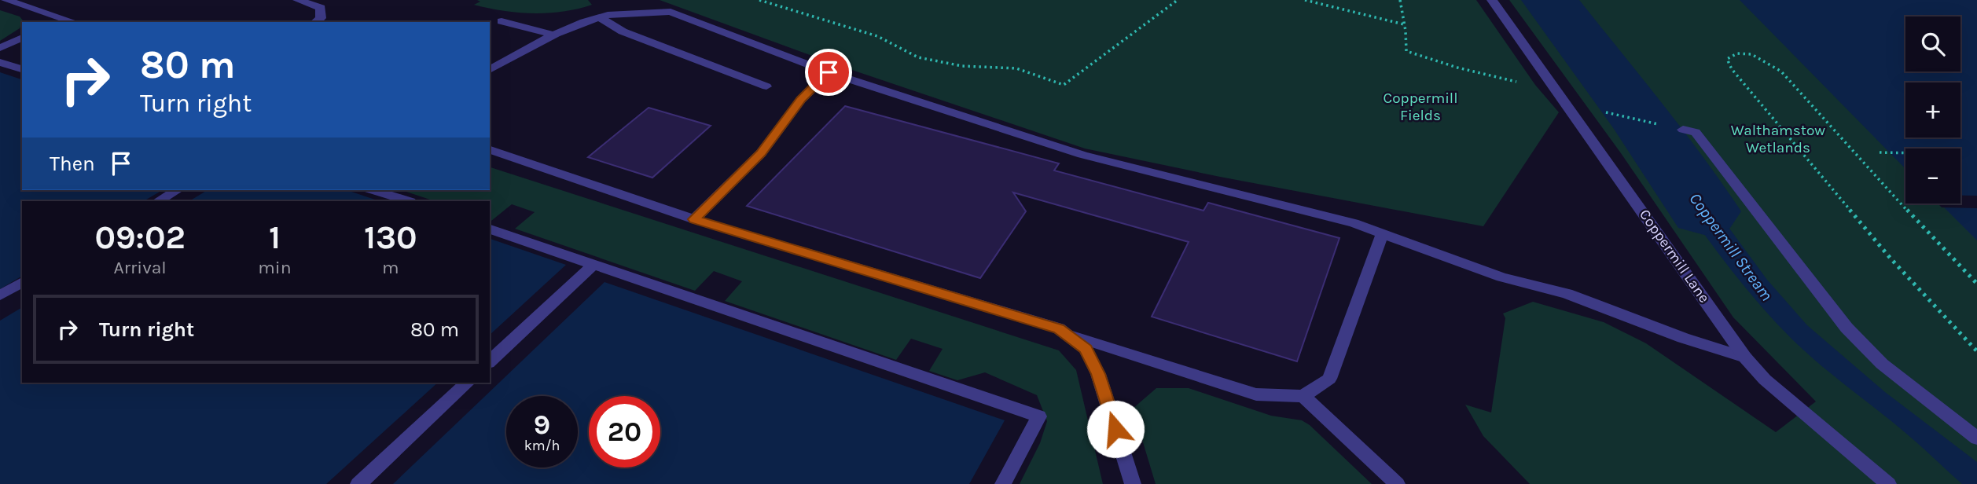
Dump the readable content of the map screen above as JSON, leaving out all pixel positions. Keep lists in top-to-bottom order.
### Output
{
  "streets": {
    "street": ["Coppermill Lane"]
  },
  "water": ["Coppermill Stream"],
  "parks": ["Coppermill Fields", "Walthamstow Wetlands"],
  "page": {
    "map_buttons": ["+", "−"],
    "turn": ["80 m", "Turn right"],
    "then": "Then",
    "eta": [
      "09:02",
      "Arrival",
      "1",
      "min",
      "130",
      "m"
    ],
    "list": [
      {
        "name": "Turn right",
        "value": "80 m"
      }
    ],
    "speed": "9 km/h",
    "limit": "20"
  }
}
